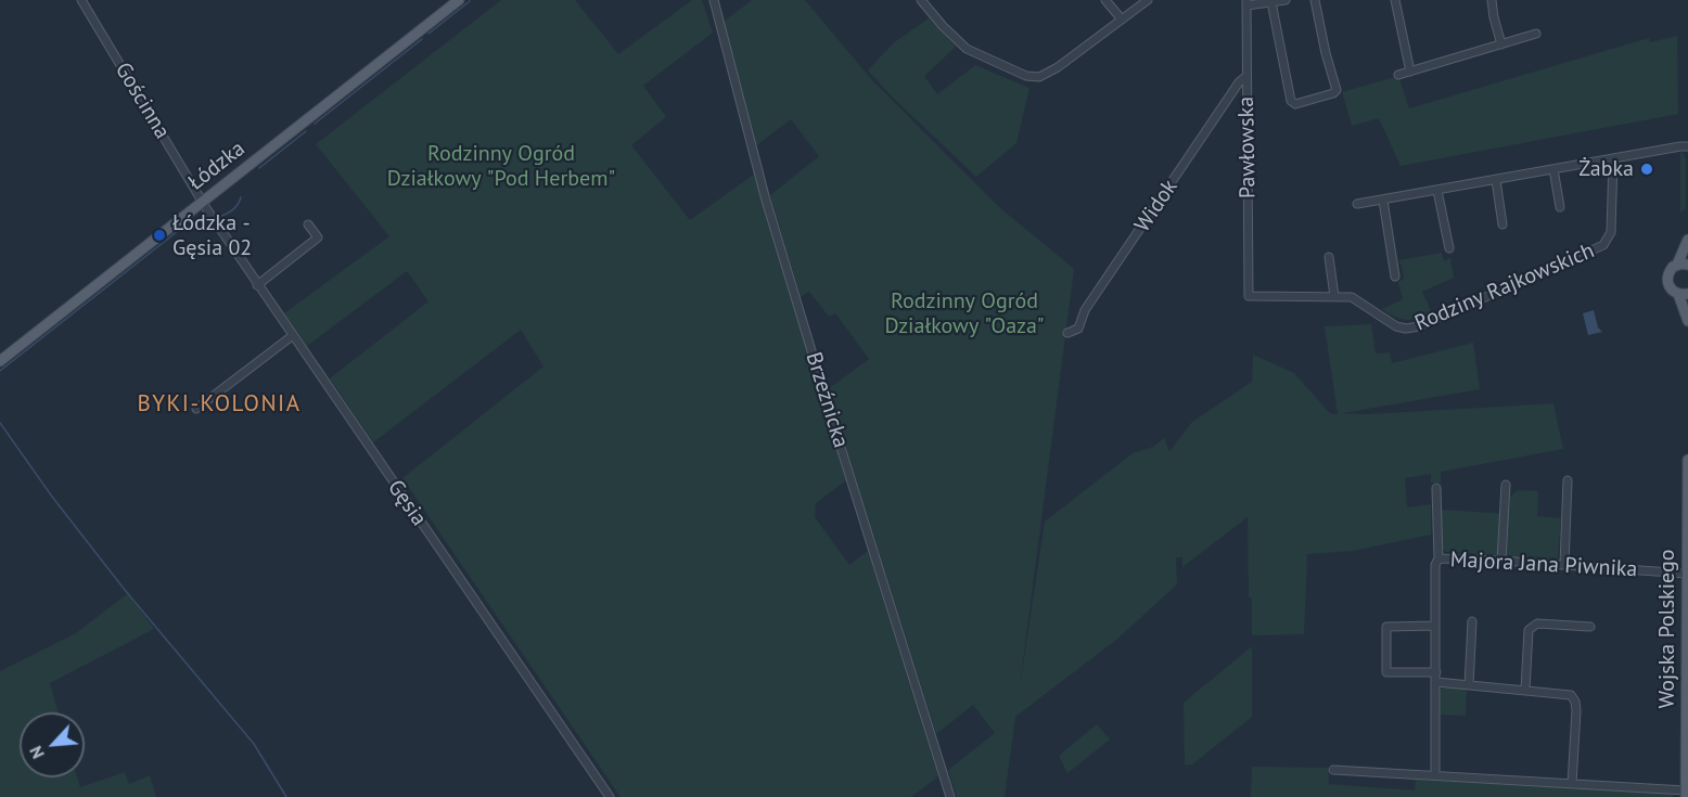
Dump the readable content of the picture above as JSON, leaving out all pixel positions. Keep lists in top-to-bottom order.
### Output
{
  "streets": {
    "main road": ["Łódzka", "Wojska Polskiego"],
    "street": [
      "Gościnna",
      "Pawłowska",
      "Widok",
      "Rodziny Rajkowskich",
      "Brzeźnicka",
      "Gęsia",
      "Majora Jana Piwnika"
    ]
  },
  "crossings": [
    ["Gościnna", "Łódzka"],
    ["Gościnna", "Gęsia"],
    ["Pawłowska", "Widok"],
    ["Pawłowska", "Rodziny Rajkowskich"],
    ["Łódzka", "Gęsia"],
    ["Majora Jana Piwnika", "Wojska Polskiego"]
  ],
  "districts": ["BYKI-KOLONIA"],
  "parks": ["Rodzinny Ogród Działkowy \"Pod Herbem\"", "Rodzinny Ogród Działkowy \"Oaza\""],
  "places": ["Żabka", "Łódzka - Gęsia 02"],
  "north": "bottom left"
}
